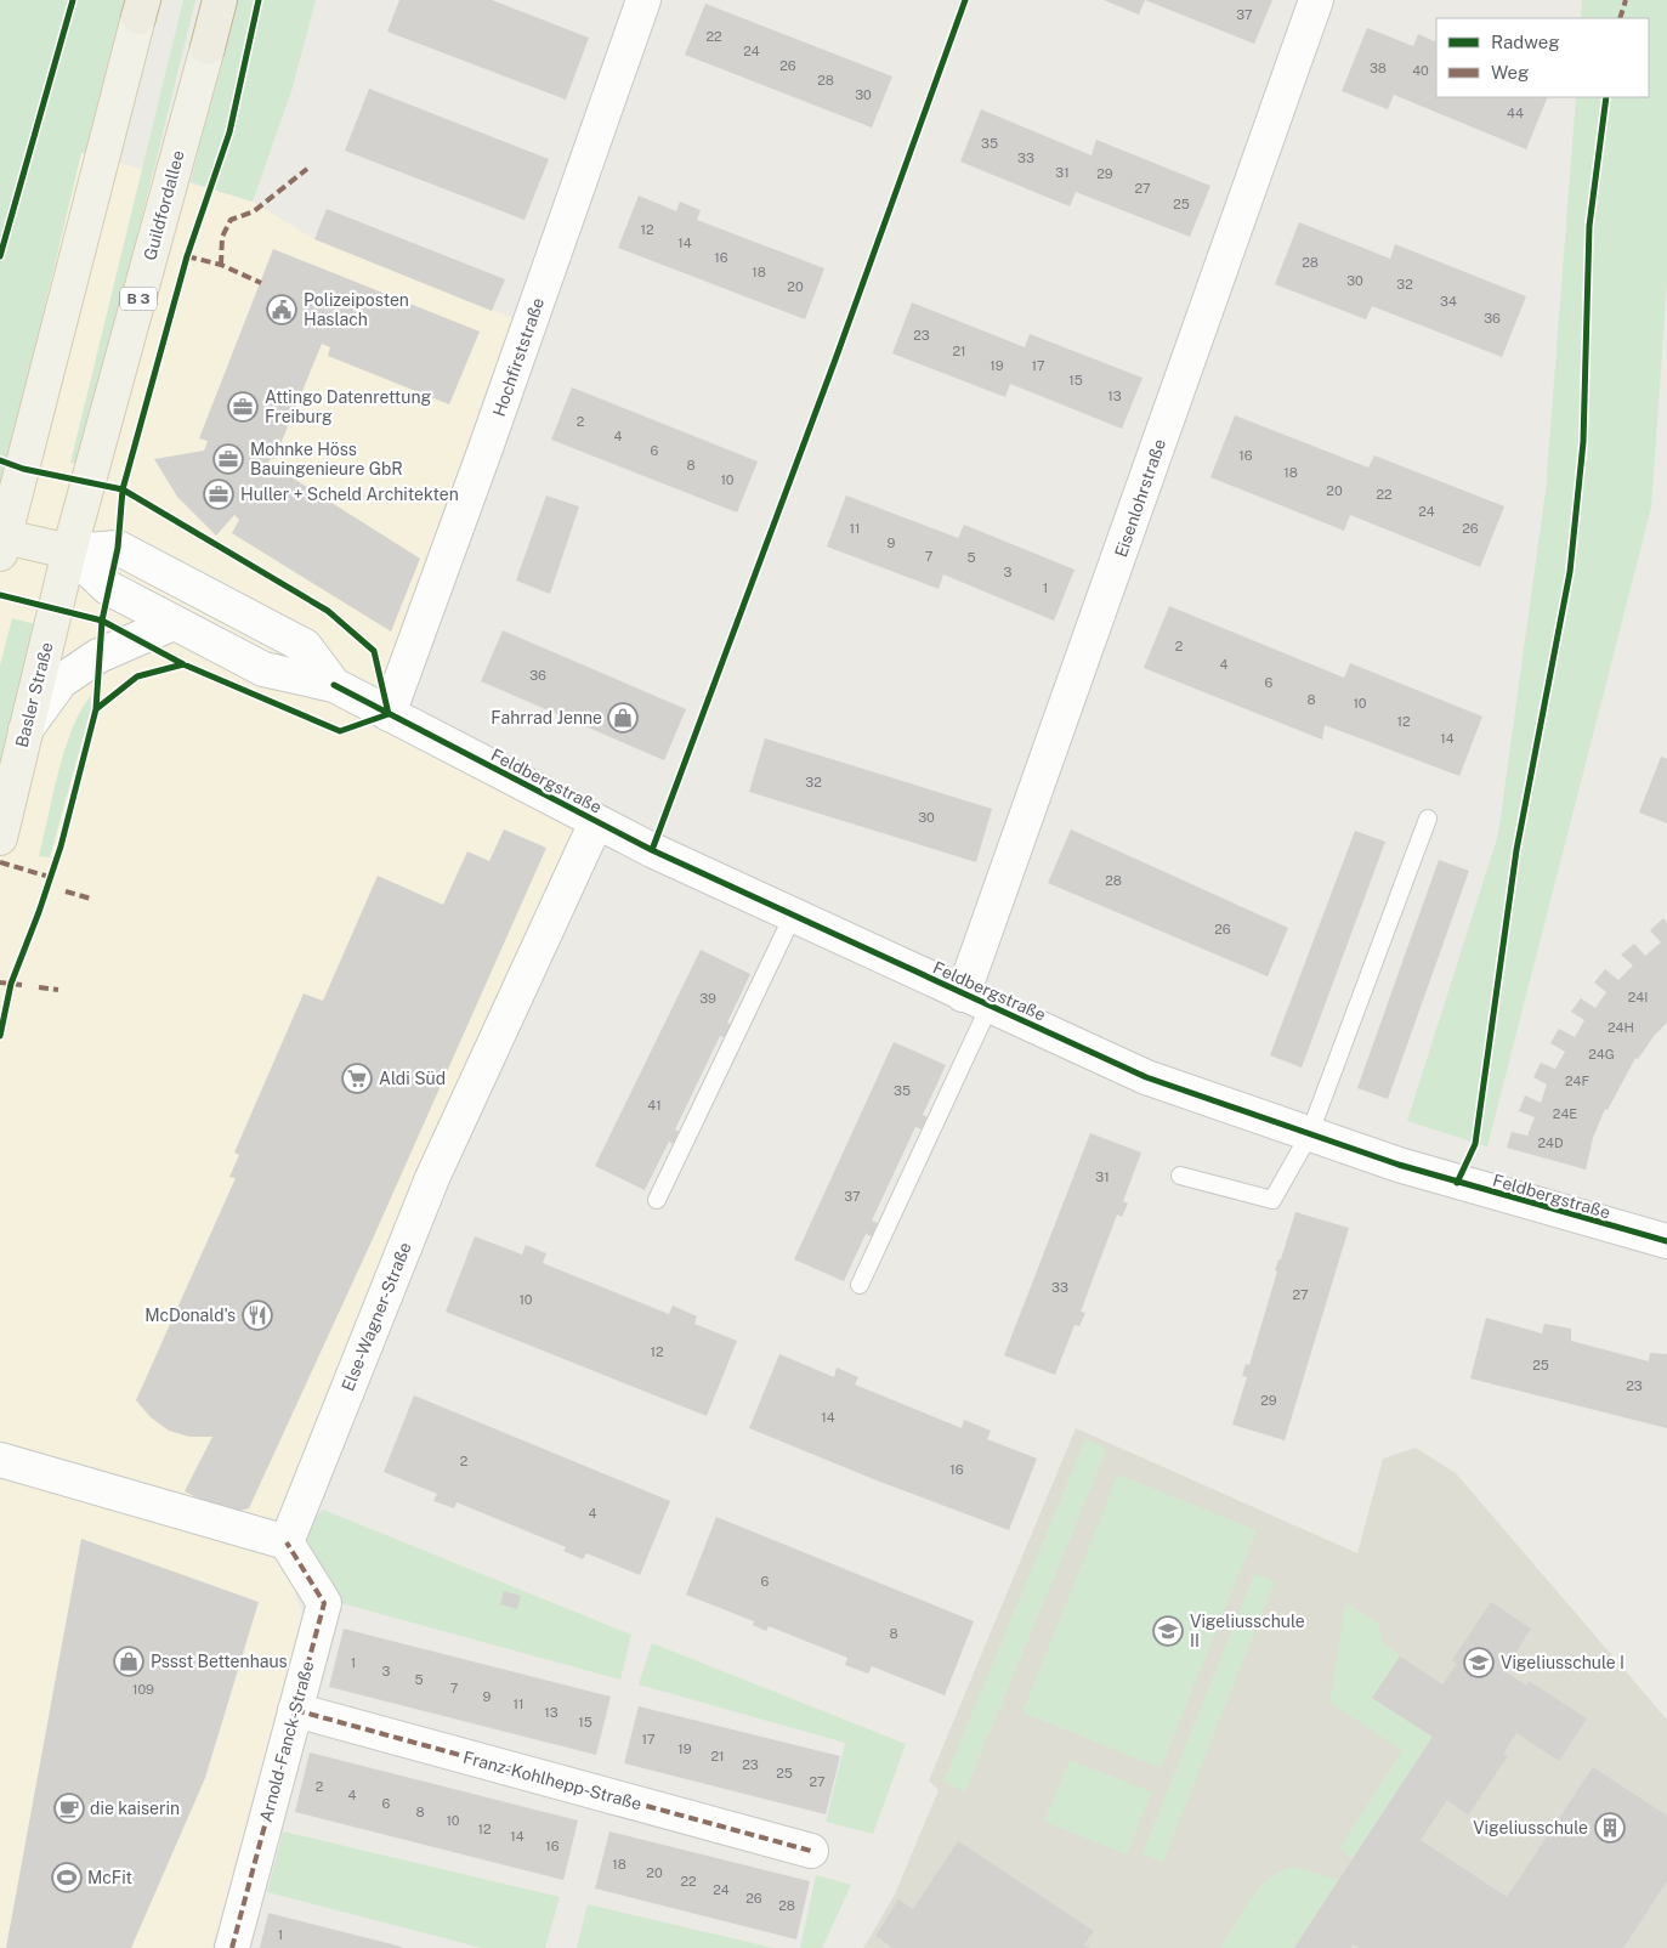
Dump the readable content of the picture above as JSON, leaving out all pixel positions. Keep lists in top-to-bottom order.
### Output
{
  "streets": {
    "highway": ["Guildfordallee", "B 3"],
    "main road": ["Basler Straße"],
    "street": [
      "Hochfirststraße",
      "Eisenlohrstraße",
      "Feldbergstraße",
      "Else-Wagner-Straße",
      "Arnold-Fanck-Straße",
      "Franz-Kohlhepp-Straße"
    ]
  },
  "crossings": [
    ["Guildfordallee", "Basler Straße"],
    ["Guildfordallee", "Feldbergstraße"],
    ["Hochfirststraße", "Feldbergstraße"],
    ["Eisenlohrstraße", "Feldbergstraße"],
    ["Basler Straße", "Feldbergstraße"],
    ["Feldbergstraße", "Else-Wagner-Straße"],
    ["Else-Wagner-Straße", "Arnold-Fanck-Straße"],
    ["Arnold-Fanck-Straße", "Franz-Kohlhepp-Straße"]
  ],
  "places": {
    "public building": ["Polizeiposten Haslach"],
    "office": ["Attingo Datenrettung Freiburg", "Mohnke Höss Bauingenieure GbR", "Huller + Scheld Architekten"],
    "shop": ["Fahrrad Jenne", "Pssst Bettenhaus"],
    "supermarket": ["Aldi Süd"],
    "restaurant": ["McDonald's"],
    "school or university": ["Vigeliusschule II", "Vigeliusschule I"],
    "cafe": ["die kaiserin"],
    "building": ["Vigeliusschule"],
    "sports": ["McFit"]
  },
  "house_numbers": [
    "37",
    "22",
    "24",
    "26",
    "38",
    "40",
    "28",
    "30",
    "44",
    "35",
    "33",
    "31",
    "29",
    "27",
    "25",
    "12",
    "14",
    "16",
    "28",
    "18",
    "30",
    "32",
    "20",
    "34",
    "36",
    "23",
    "21",
    "19",
    "17",
    "15",
    "13",
    "2",
    "4",
    "6",
    "16",
    "8",
    "18",
    "10",
    "20",
    "22",
    "24",
    "11",
    "26",
    "9",
    "7",
    "5",
    "3",
    "1",
    "2",
    "4",
    "36",
    "6",
    "8",
    "10",
    "12",
    "14",
    "32",
    "30",
    "28",
    "26",
    "24I",
    "39",
    "24H",
    "24G",
    "24F",
    "35",
    "41",
    "24E",
    "24D",
    "31",
    "37",
    "33",
    "27",
    "10",
    "12",
    "25",
    "23",
    "29",
    "14",
    "2",
    "16",
    "4",
    "6",
    "8",
    "1",
    "3",
    "5",
    "7",
    "109",
    "9",
    "11",
    "13",
    "15",
    "17",
    "19",
    "21",
    "23",
    "25",
    "27",
    "2",
    "4",
    "6",
    "8",
    "10",
    "12",
    "14",
    "16",
    "18",
    "20",
    "22",
    "24",
    "26",
    "28",
    "1"
  ],
  "legend": ["Radweg", "Weg"]
}
